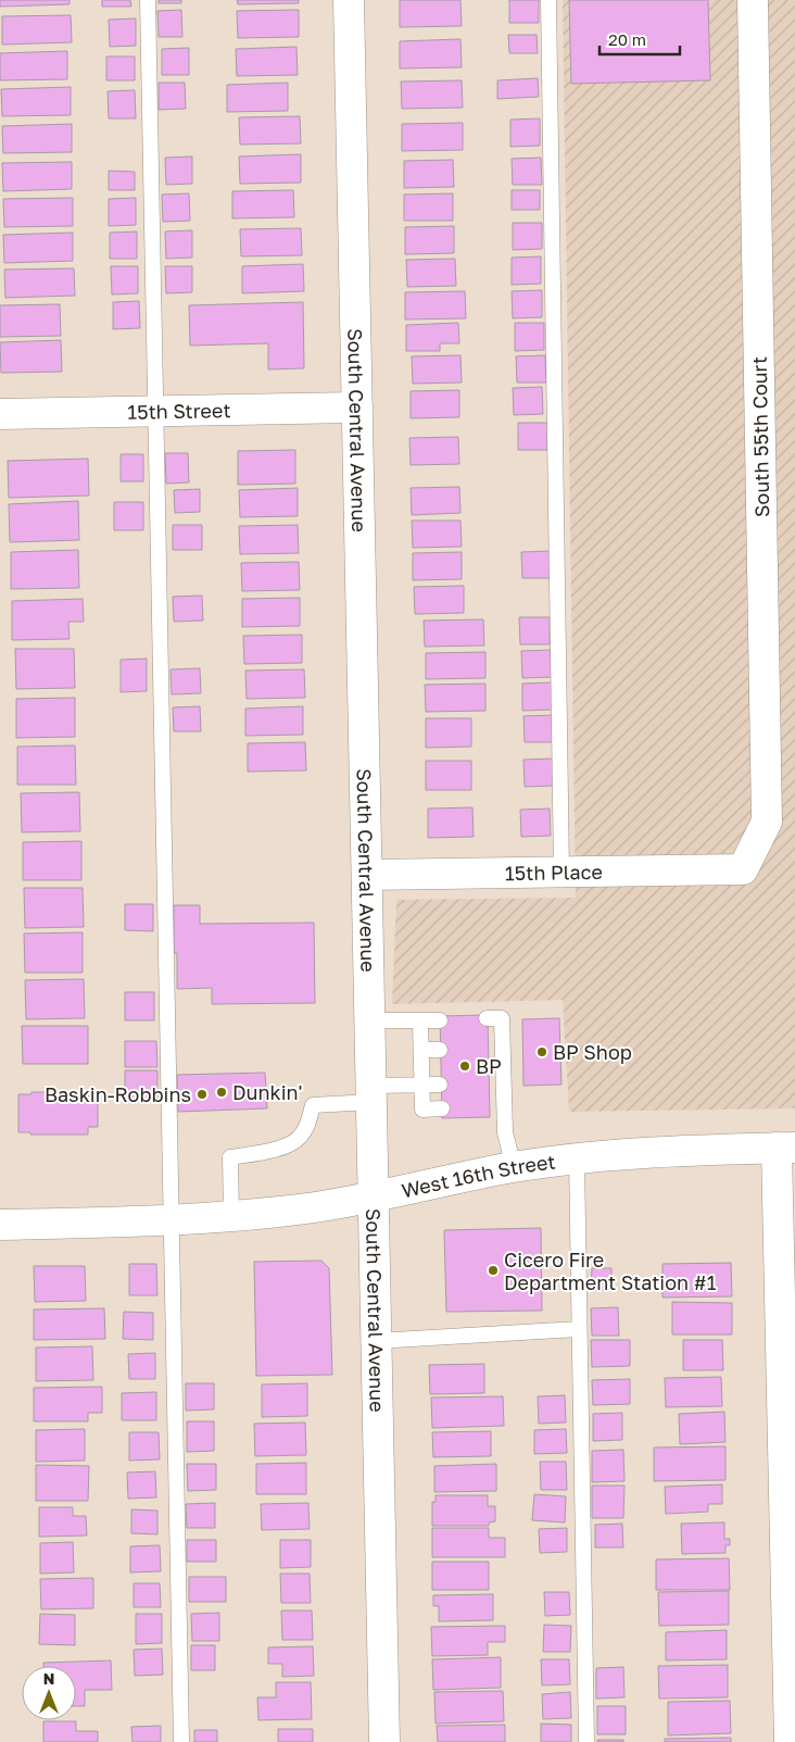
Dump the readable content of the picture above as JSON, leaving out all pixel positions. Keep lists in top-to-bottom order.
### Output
{
  "streets": {
    "street": [
      "15th Street",
      "South Central Avenue",
      "South 55th Court",
      "15th Place",
      "West 16th Street"
    ]
  },
  "crossings": [
    ["15th Street", "South Central Avenue"],
    ["South Central Avenue", "15th Place"],
    ["South Central Avenue", "West 16th Street"],
    ["South 55th Court", "15th Place"]
  ],
  "places": [
    "BP Shop",
    "BP",
    "Dunkin'",
    "Baskin-Robbins",
    "Cicero Fire Department Station #1"
  ],
  "scale_bar": "20 m",
  "north": "top"
}
